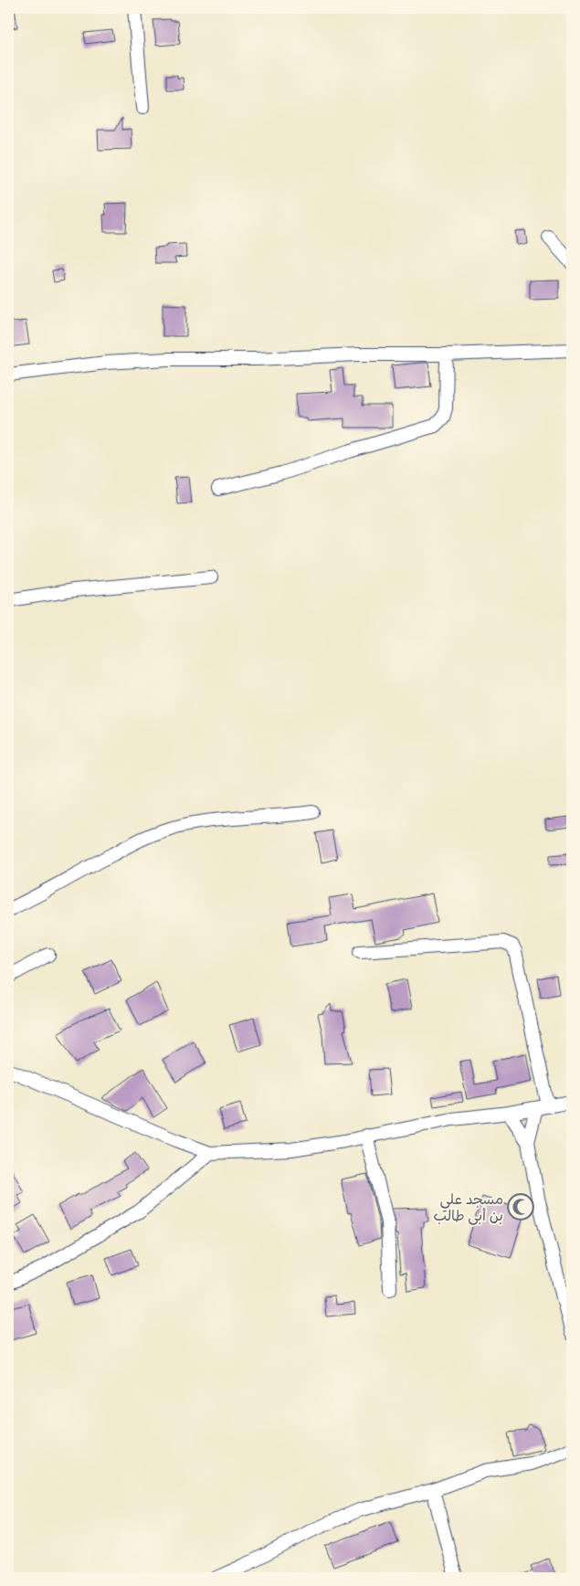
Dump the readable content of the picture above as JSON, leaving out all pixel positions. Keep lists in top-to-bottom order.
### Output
{
  "places": {
    "mosque": ["مسجد علي بن أبى طالب"]
  }
}
